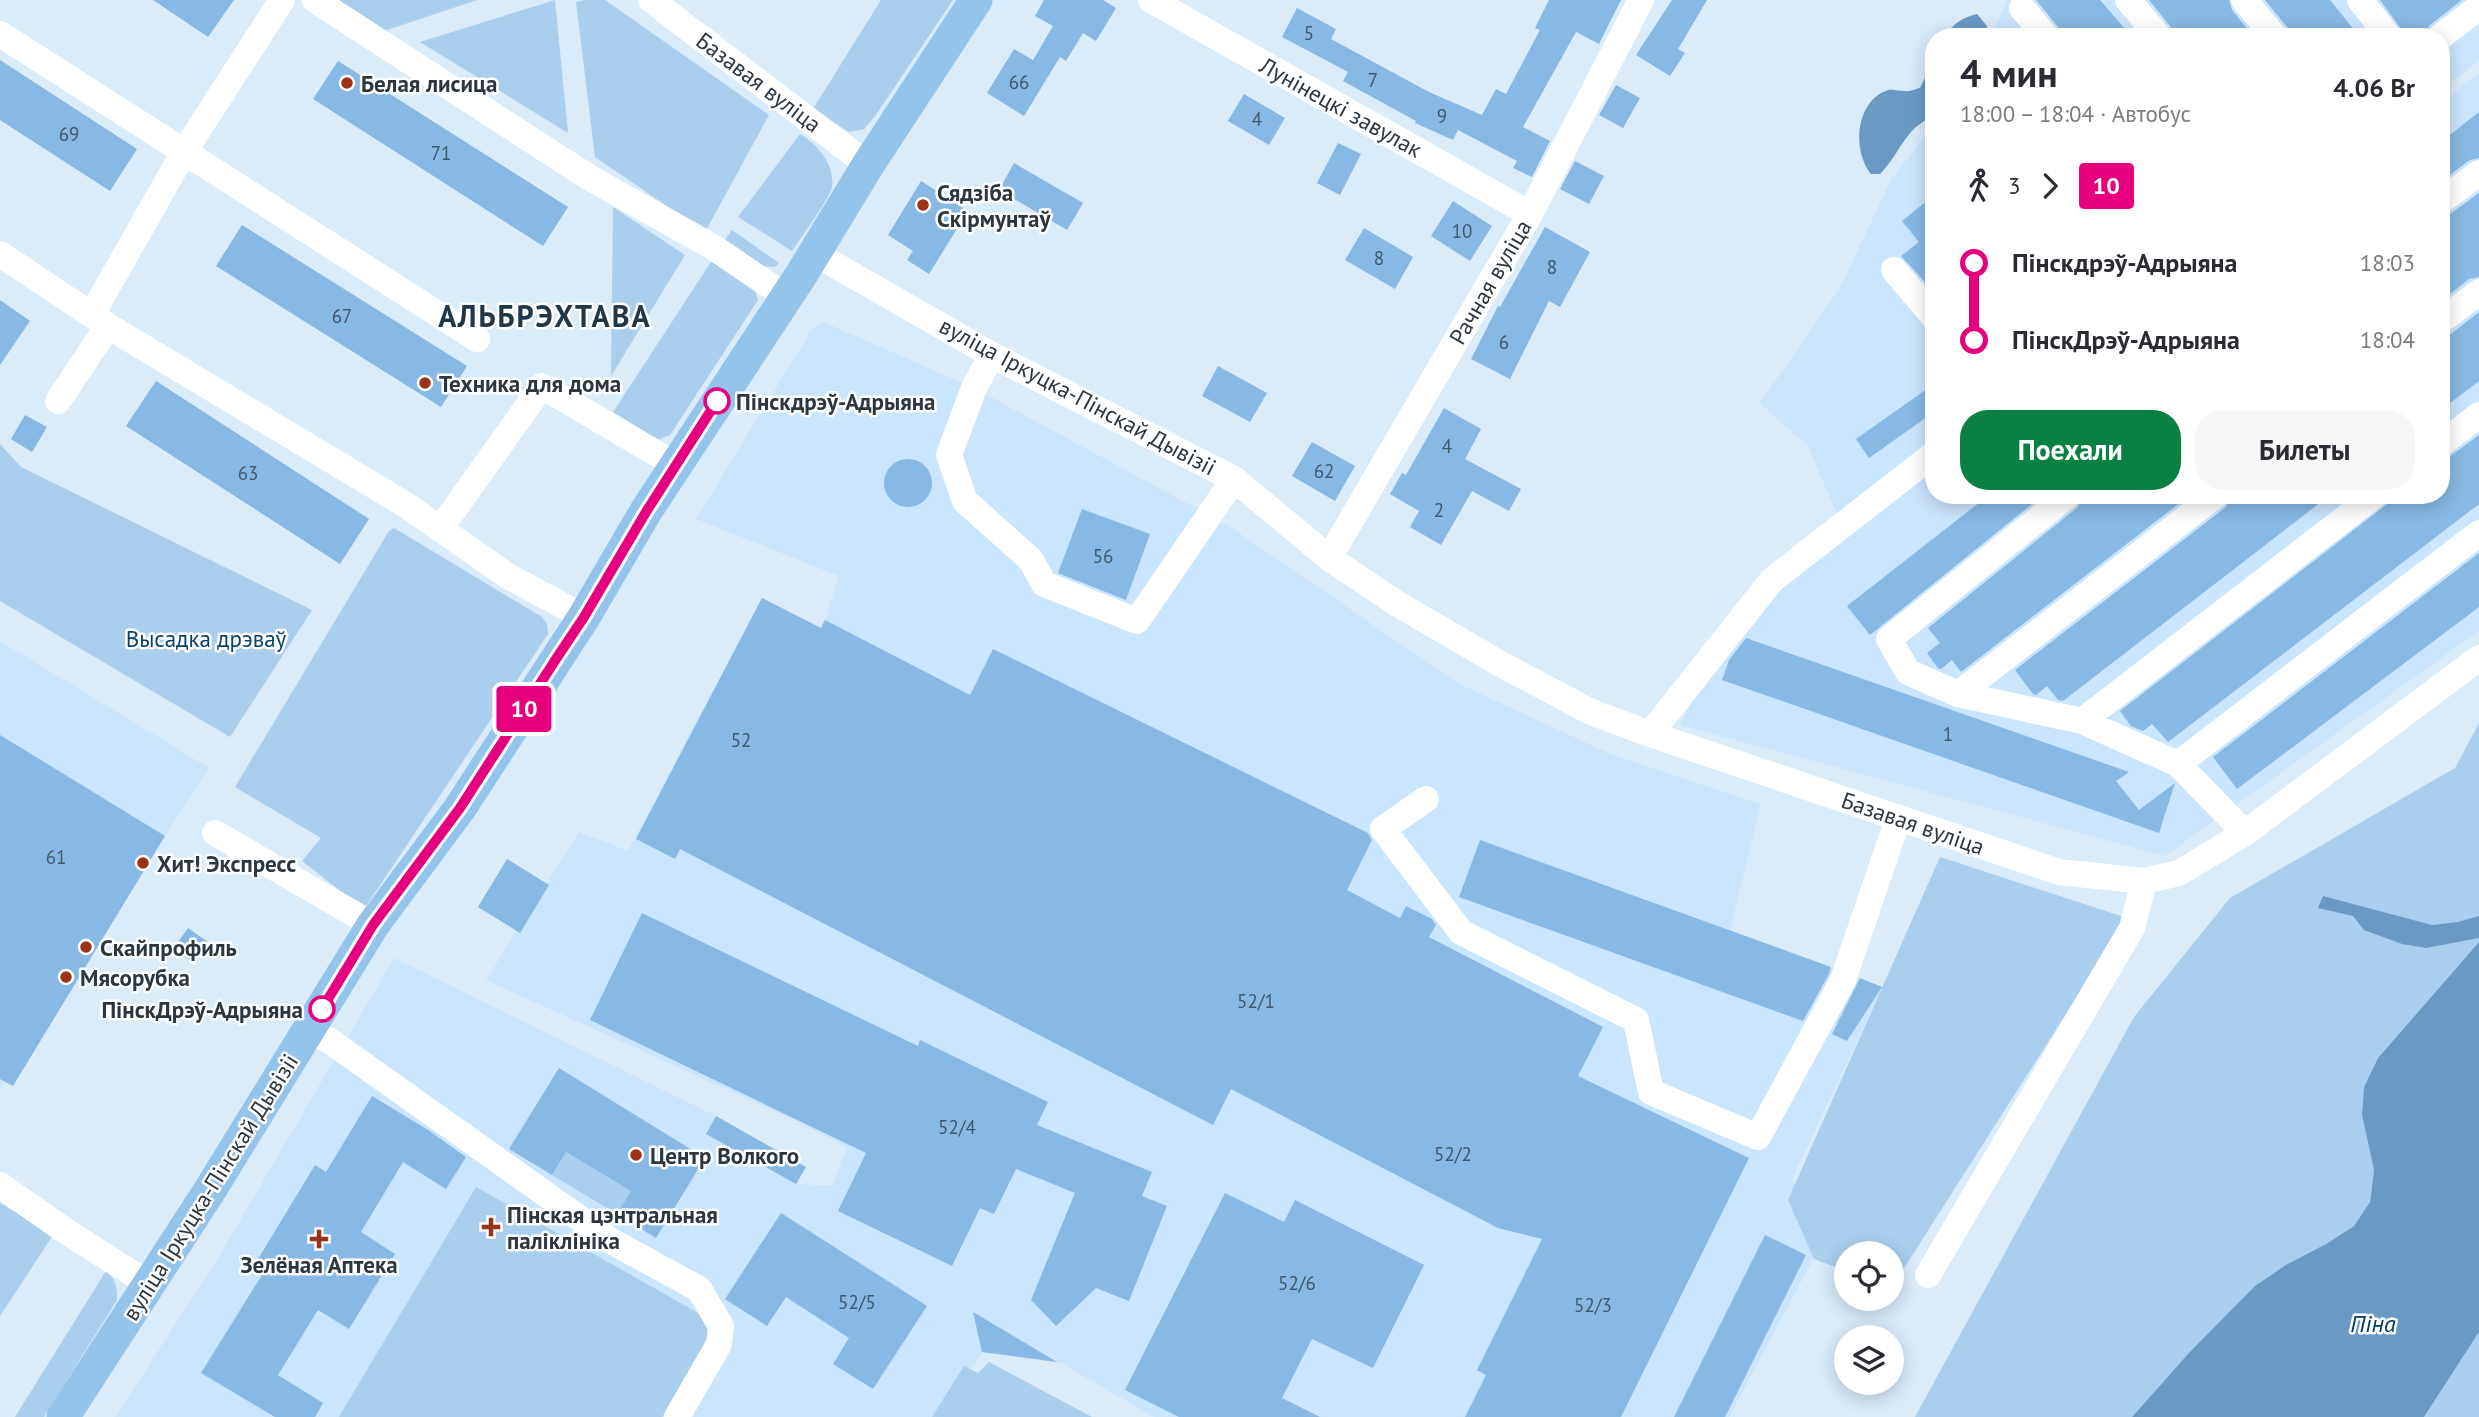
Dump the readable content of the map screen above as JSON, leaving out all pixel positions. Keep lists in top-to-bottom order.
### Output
{
  "streets": {
    "main road": ["вуліца Іркуцка-Пінскай Дывізіі"],
    "street": ["Базавая вуліца", "Лунінецкі завулак", "Рачная вуліца"]
  },
  "crossings": [
    ["Базавая вуліца", "Рачная вуліца"],
    ["Базавая вуліца", "вуліца Іркуцка-Пінскай Дывізіі"],
    ["Лунінецкі завулак", "Рачная вуліца"],
    ["Рачная вуліца", "вуліца Іркуцка-Пінскай Дывізіі"]
  ],
  "districts": ["АЛЬБРЭХТАВА"],
  "water": ["Піна"],
  "parks": ["Высадка дрэваў"],
  "places": {
    "other": [
      "Белая лисица",
      "Сядзіба Скірмунтаў",
      "Техника для дома",
      "Пінскдрэў-Адрыяна",
      "Хит! Экспресс",
      "Скайпрофиль",
      "Мясорубка",
      "ПінскДрэў-Адрыяна",
      "Центр Волкого"
    ],
    "health": ["Пінская цэнтральная паліклініка", "Зелёная Аптека"]
  },
  "lines": ["bus line 10"],
  "house_numbers": [
    "5",
    "7",
    "66",
    "9",
    "4",
    "69",
    "71",
    "10",
    "8",
    "8",
    "67",
    "6",
    "4",
    "62",
    "63",
    "2",
    "56",
    "1",
    "52",
    "61",
    "52/1",
    "52/4",
    "52/2",
    "52/6",
    "52/5",
    "52/3"
  ],
  "page": {
    "on_map": "10",
    "heading": ["4 мин", "18:00 – 18:04 · Автобус", "4.06 Br"],
    "legs": ["3", "10"],
    "list": [
      {
        "name": "Пінскдрэў-Адрыяна",
        "value": "18:03"
      },
      {
        "name": "ПінскДрэў-Адрыяна",
        "value": "18:04"
      }
    ],
    "buttons": ["Поехали", "Билеты"]
  }
}
